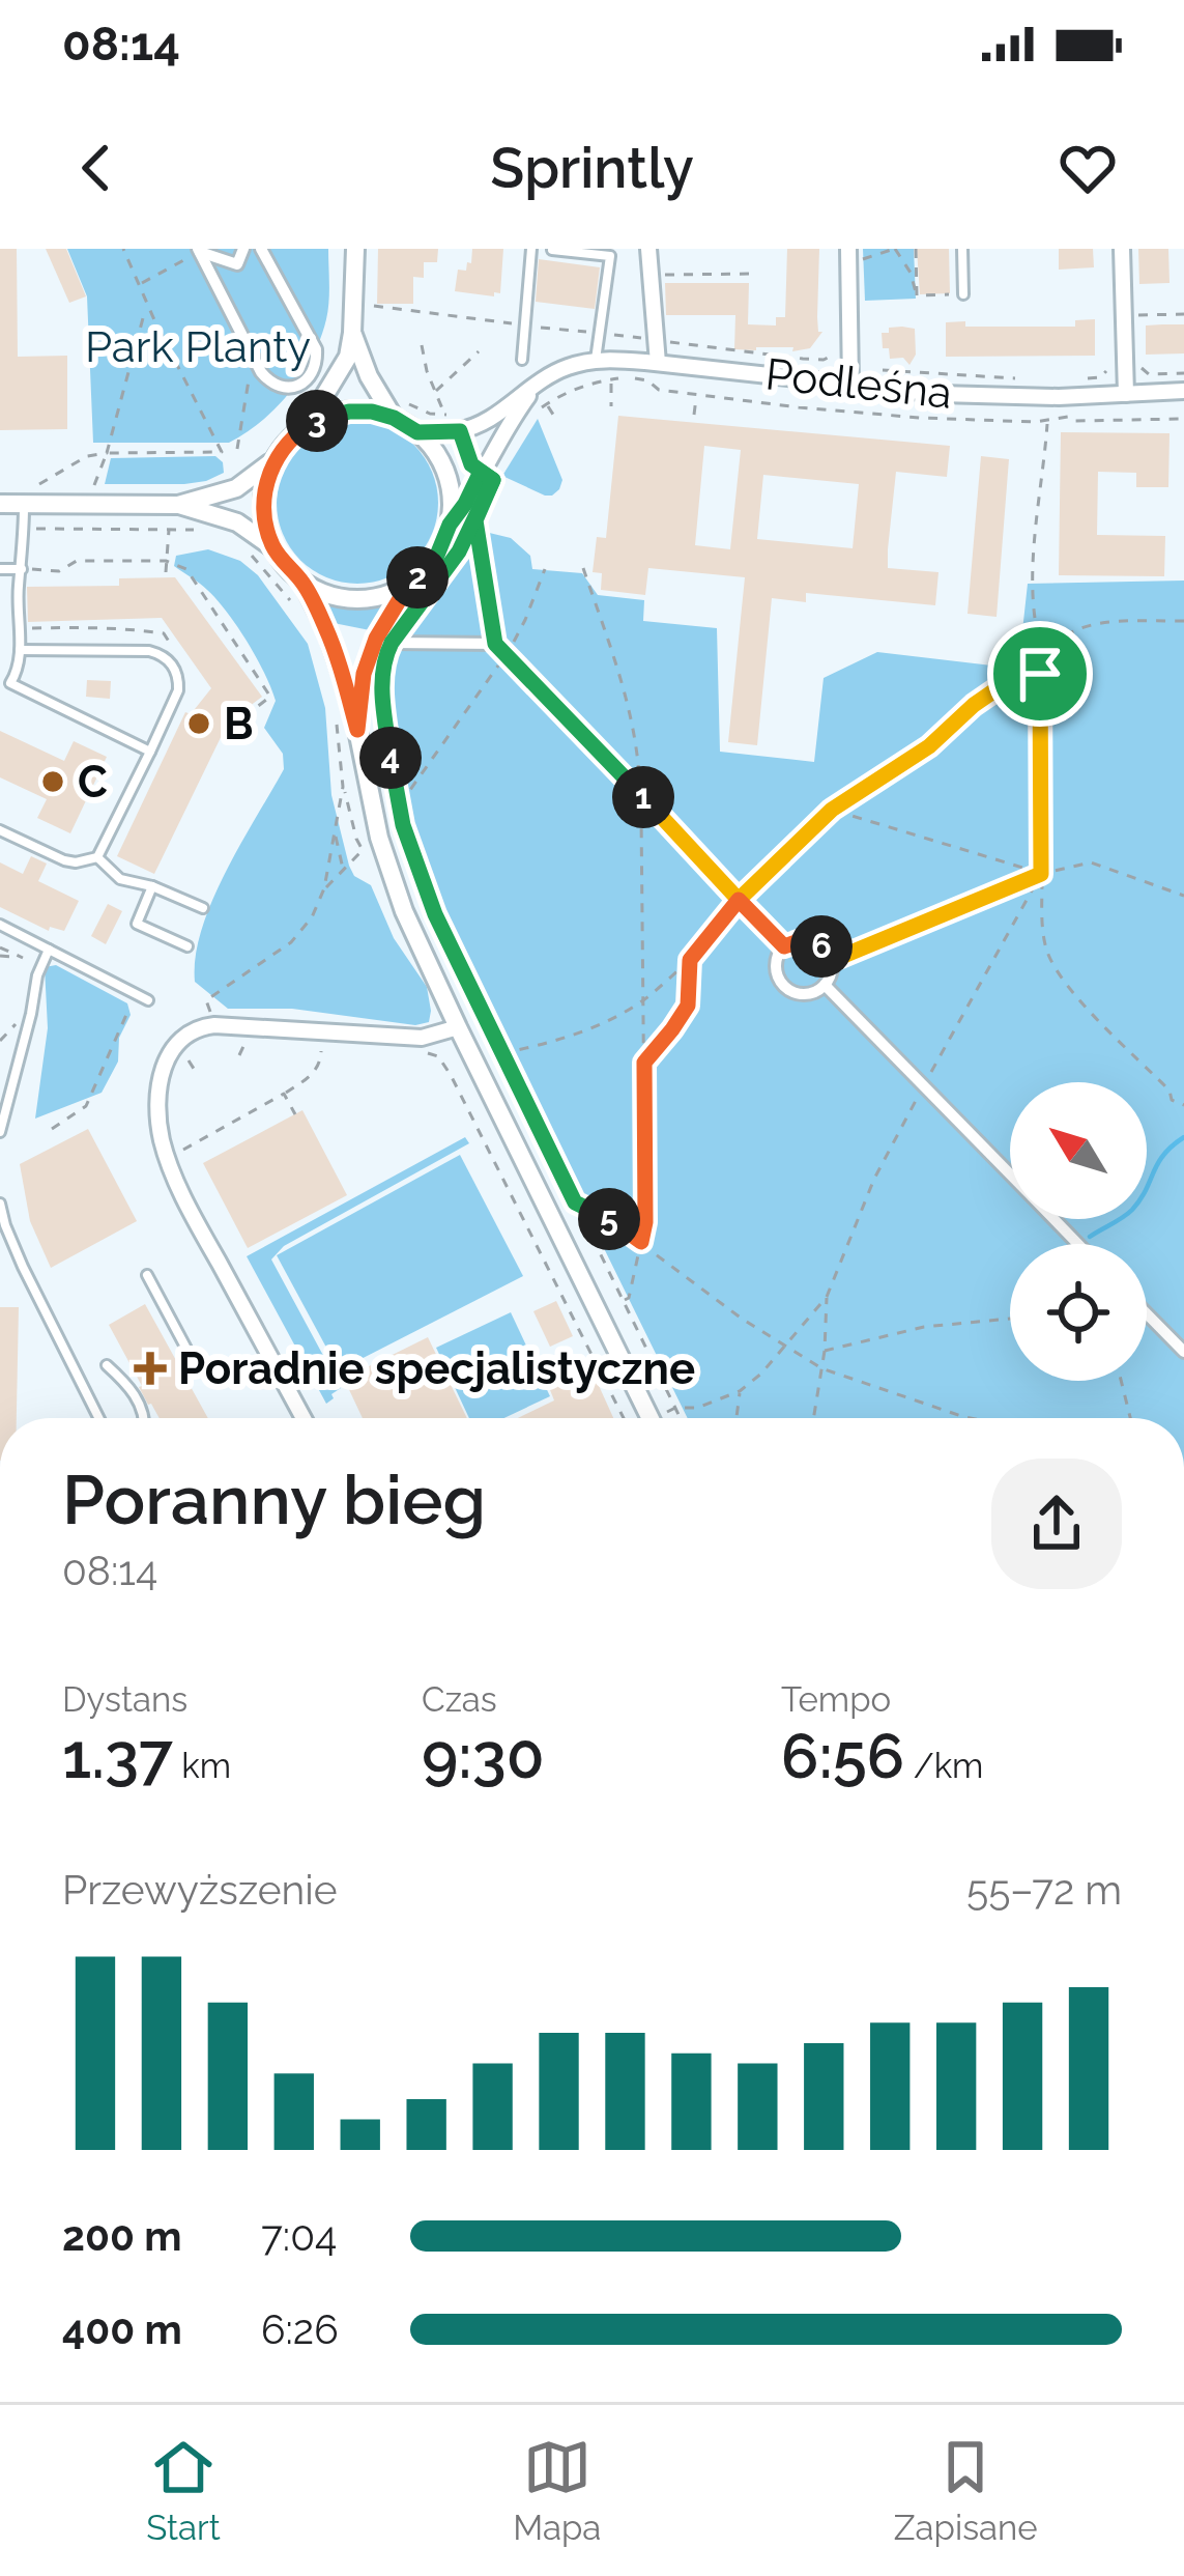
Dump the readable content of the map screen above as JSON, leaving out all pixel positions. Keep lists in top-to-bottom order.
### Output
{
  "streets": {
    "street": ["Podleśna"]
  },
  "parks": ["Park Planty"],
  "places": {
    "other": ["B", "C"],
    "health": ["Poradnie specjalistyczne"]
  },
  "north": "top left",
  "page": {
    "status": "08:14",
    "header": "Sprintly",
    "pins": [
      "3",
      "2",
      "4",
      "1",
      "6",
      "5"
    ],
    "heading": ["Poranny bieg", "08:14"],
    "stats": [
      ["Dystans", "1.37 km"],
      ["Czas", "9:30"],
      ["Tempo", "6:56 /km"]
    ],
    "chart": ["Przewyższenie", "55–72 m"],
    "list": [
      {
        "name": "200 m",
        "note": "7:04"
      },
      {
        "name": "400 m",
        "note": "6:26"
      }
    ],
    "tabs": ["Start", "Mapa", "Zapisane"]
  }
}
